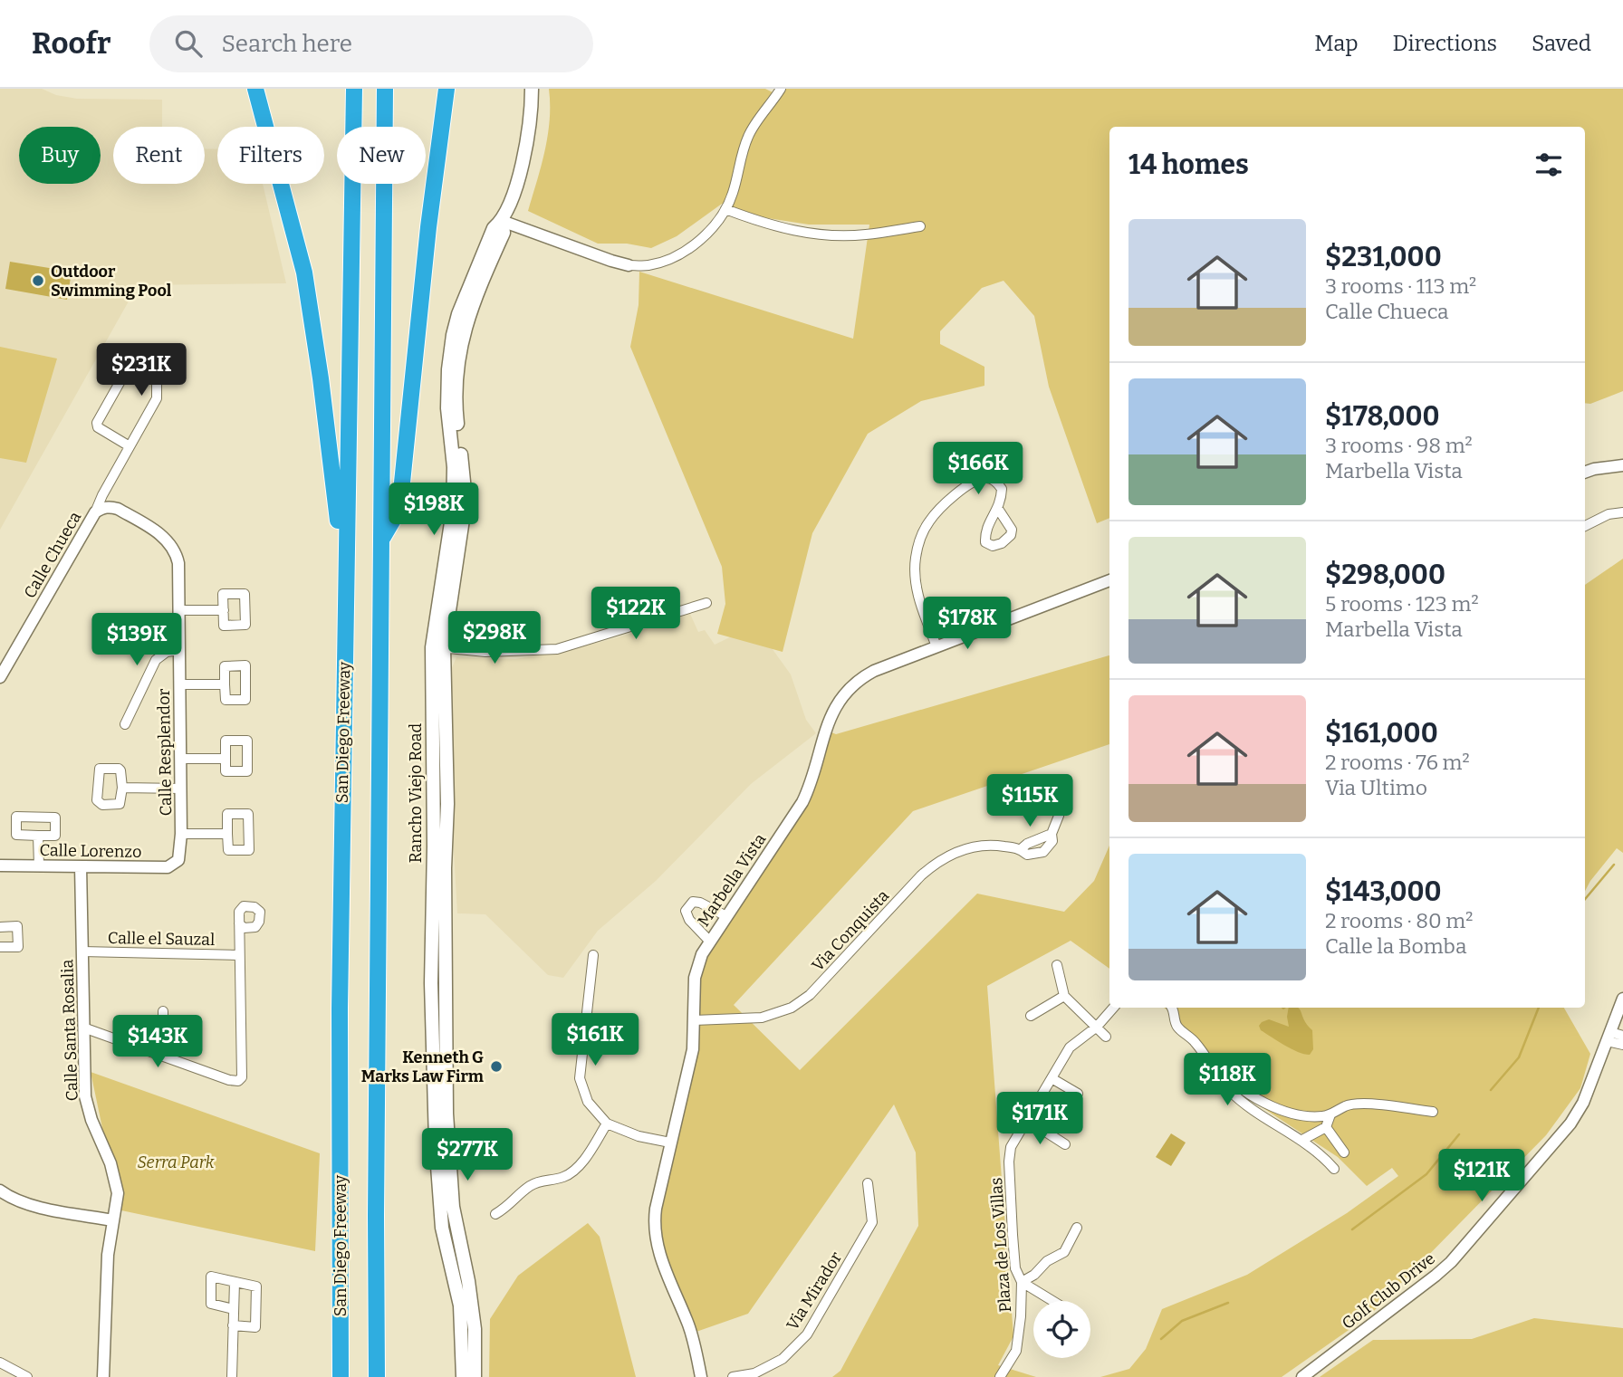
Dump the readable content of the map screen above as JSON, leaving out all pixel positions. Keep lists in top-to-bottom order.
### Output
{
  "streets": {
    "highway": ["San Diego Freeway"],
    "main road": ["Rancho Viejo Road"],
    "street": [
      "Calle Chueca",
      "Calle Resplendor",
      "Calle Lorenzo",
      "Marbella Vista",
      "Via Conquista",
      "Calle el Sauzal",
      "Calle Santa Rosalia",
      "Plaza de Los Villas",
      "Via Mirador",
      "Golf Club Drive"
    ]
  },
  "crossings": [
    ["Calle Chueca", "Calle Resplendor"],
    ["Calle Resplendor", "Calle Lorenzo"],
    ["Calle Lorenzo", "Calle Santa Rosalia"],
    ["Marbella Vista", "Via Conquista"],
    ["Calle el Sauzal", "Calle Santa Rosalia"]
  ],
  "parks": ["Serra Park"],
  "places": ["Outdoor Swimming Pool", "Kenneth G Marks Law Firm"],
  "page": {
    "header": "Roofr",
    "search": "Search here",
    "nav": ["Map", "Directions", "Saved"],
    "chip": [
      "Buy",
      "Rent",
      "Filters",
      "New"
    ],
    "heading": "14 homes",
    "list": [
      {
        "name": "$231,000",
        "note": "3 rooms · 113 m² · Calle Chueca"
      },
      {
        "name": "$178,000",
        "note": "3 rooms · 98 m² · Marbella Vista"
      },
      {
        "name": "$298,000",
        "note": "5 rooms · 123 m² · Marbella Vista"
      },
      {
        "name": "$161,000",
        "note": "2 rooms · 76 m² · Via Ultimo"
      },
      {
        "name": "$143,000",
        "note": "2 rooms · 80 m² · Calle la Bomba"
      }
    ],
    "price": [
      "$231K",
      "$166K",
      "$198K",
      "$122K",
      "$178K",
      "$298K",
      "$139K",
      "$115K",
      "$161K",
      "$143K",
      "$118K",
      "$171K",
      "$277K",
      "$121K"
    ]
  }
}
